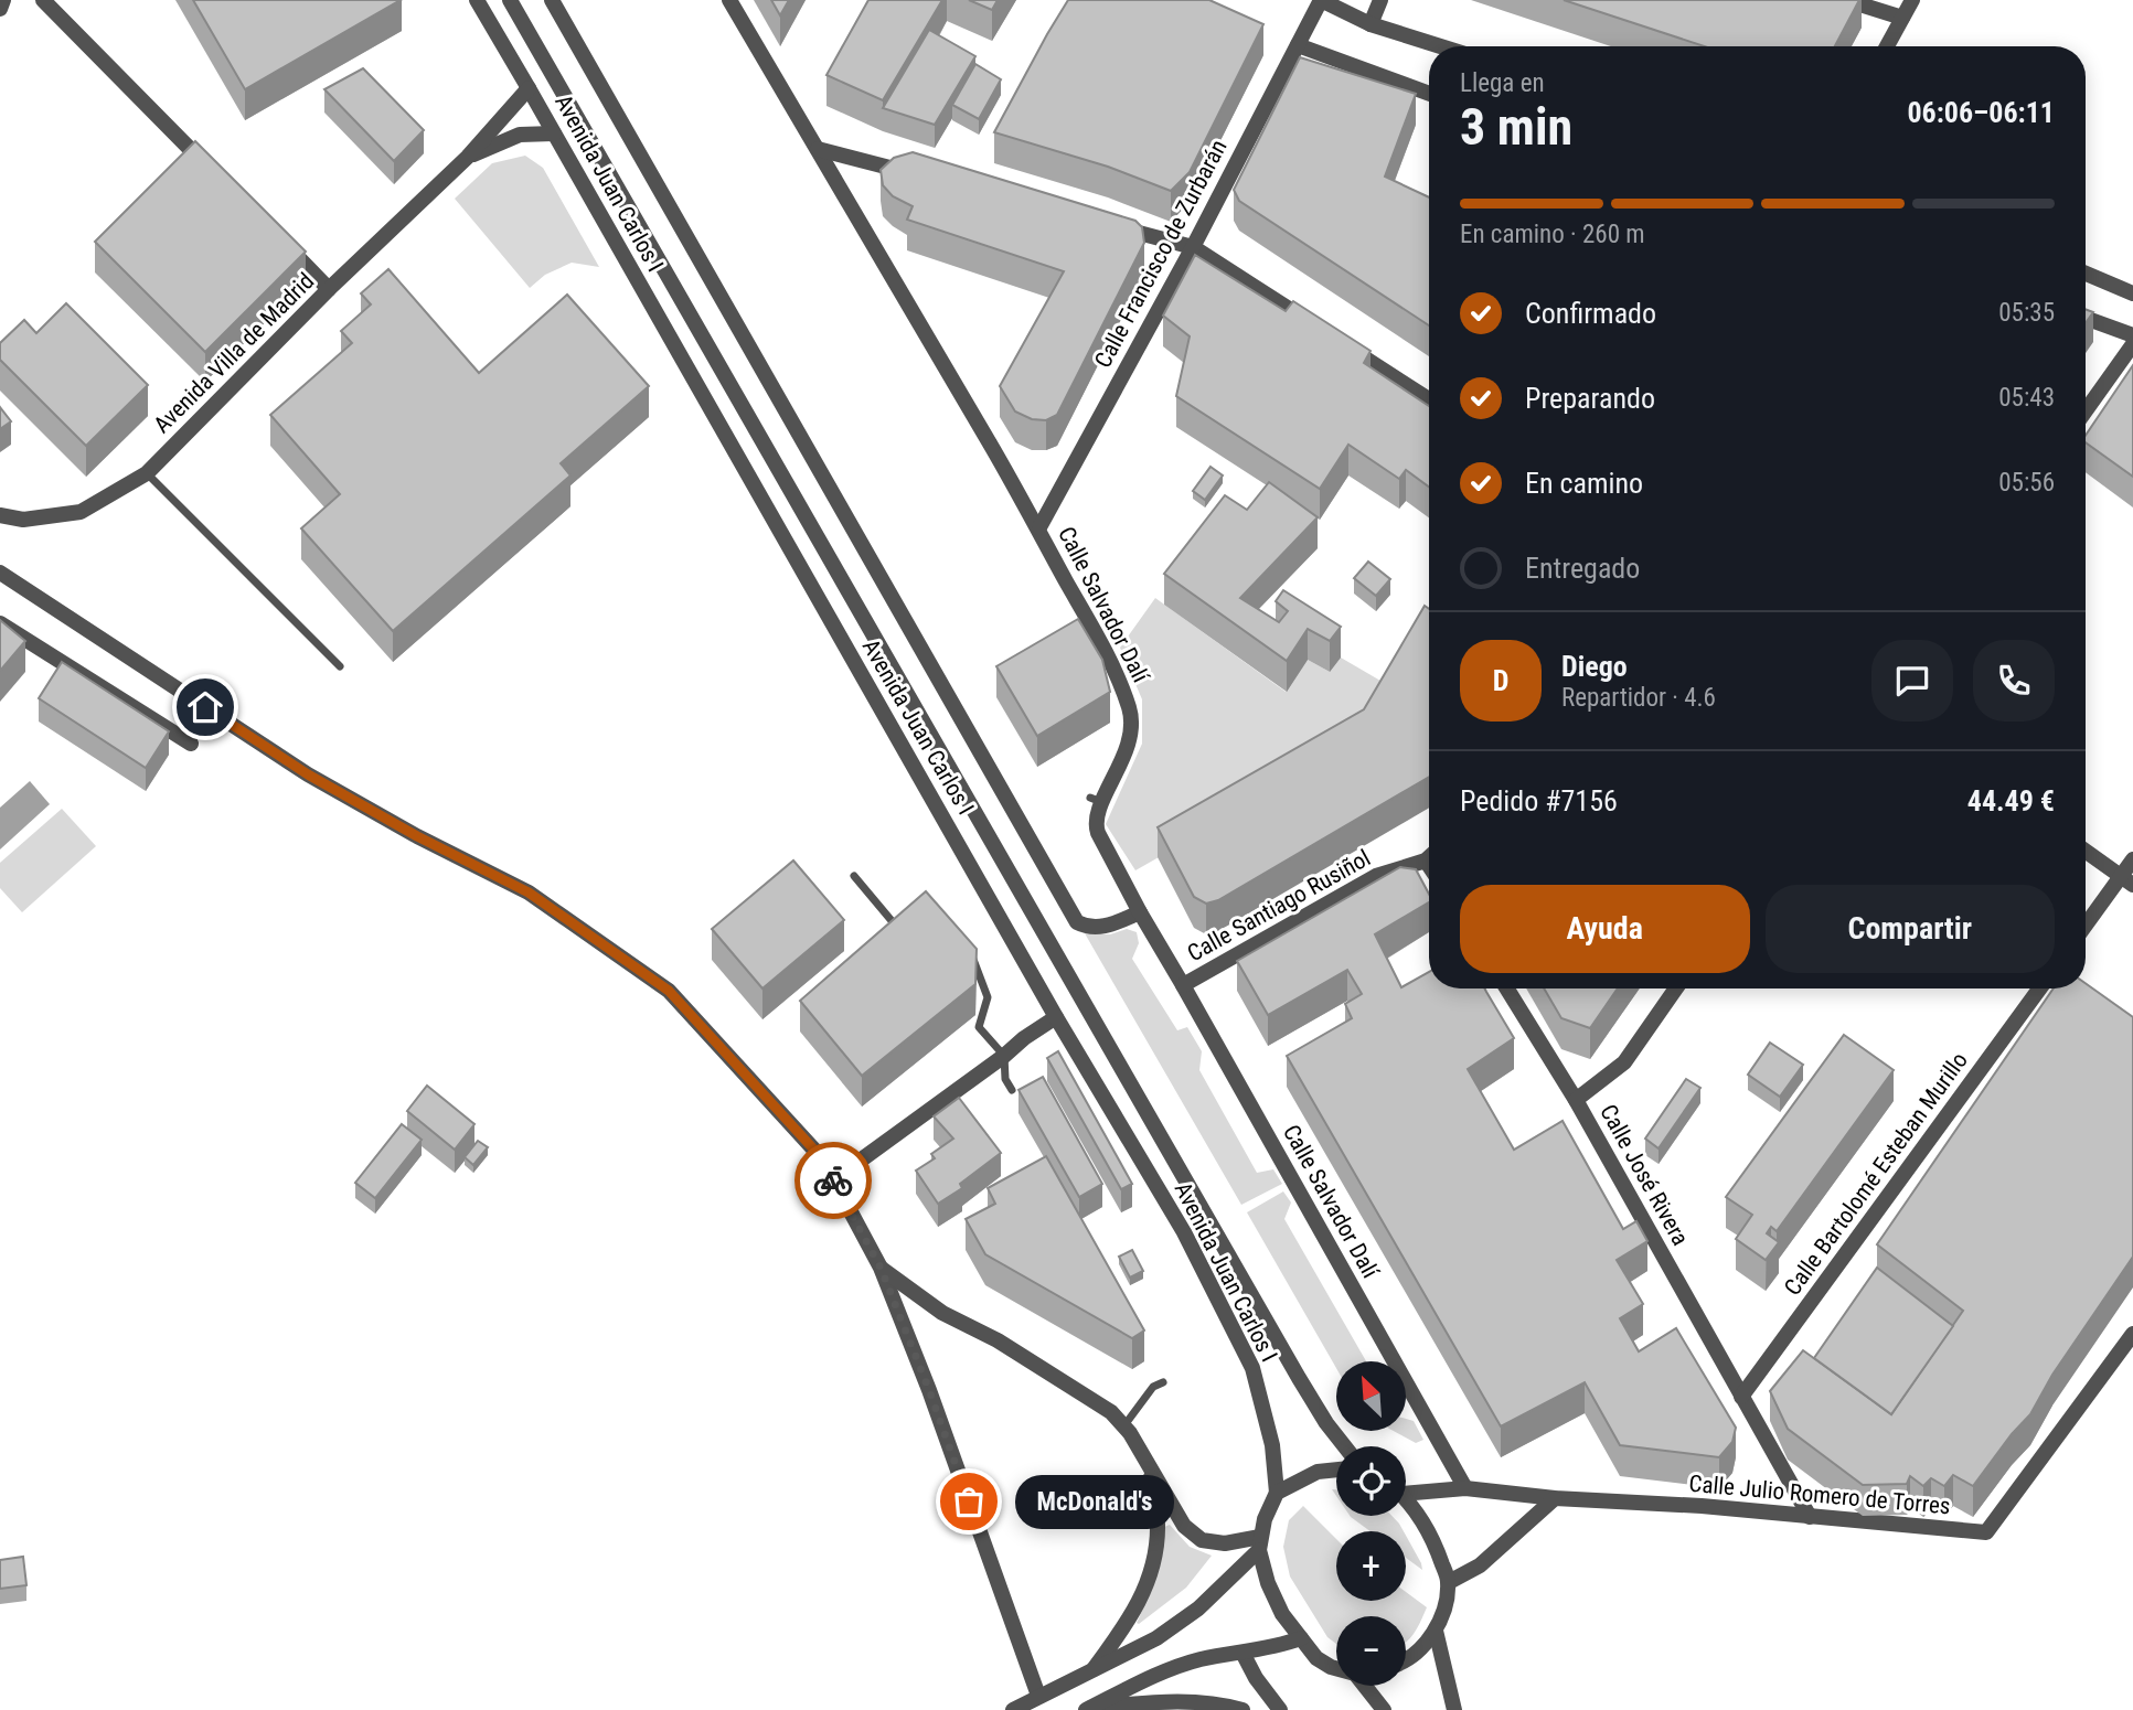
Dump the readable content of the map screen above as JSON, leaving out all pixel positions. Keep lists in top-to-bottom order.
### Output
{
  "streets": {
    "street": [
      "Avenida Juan Carlos I",
      "Calle Francisco de Zurbarán",
      "Avenida Villa de Madrid",
      "Calle Salvador Dalí",
      "Calle Santiago Rusiñol",
      "Calle Bartolomé Esteban Murillo",
      "Calle José Rivera",
      "Calle Julio Romero de Torres"
    ]
  },
  "crossings": [
    ["Avenida Juan Carlos I", "Avenida Villa de Madrid"],
    ["Calle Francisco de Zurbarán", "Calle Salvador Dalí"],
    ["Calle Salvador Dalí", "Calle Santiago Rusiñol"],
    ["Calle Salvador Dalí", "Calle Julio Romero de Torres"],
    ["Calle Bartolomé Esteban Murillo", "Calle José Rivera"],
    ["Calle José Rivera", "Calle Julio Romero de Torres"]
  ],
  "places": ["McDonald's"],
  "north": "top left",
  "page": {
    "heading": ["3 min", "Llega en", "06:06–06:11"],
    "panel": [
      "Diego",
      "Repartidor · 4.6",
      "Pedido #7156",
      "44.49 €"
    ],
    "bar": "En camino · 260 m",
    "list": [
      ["Confirmado", "05:35"],
      ["Preparando", "05:43"],
      ["En camino", "05:56"],
      "Entregado"
    ],
    "round": "D",
    "buttons": ["Ayuda", "Compartir"],
    "map_buttons": ["+", "−"],
    "bubble": "McDonald's"
  }
}
